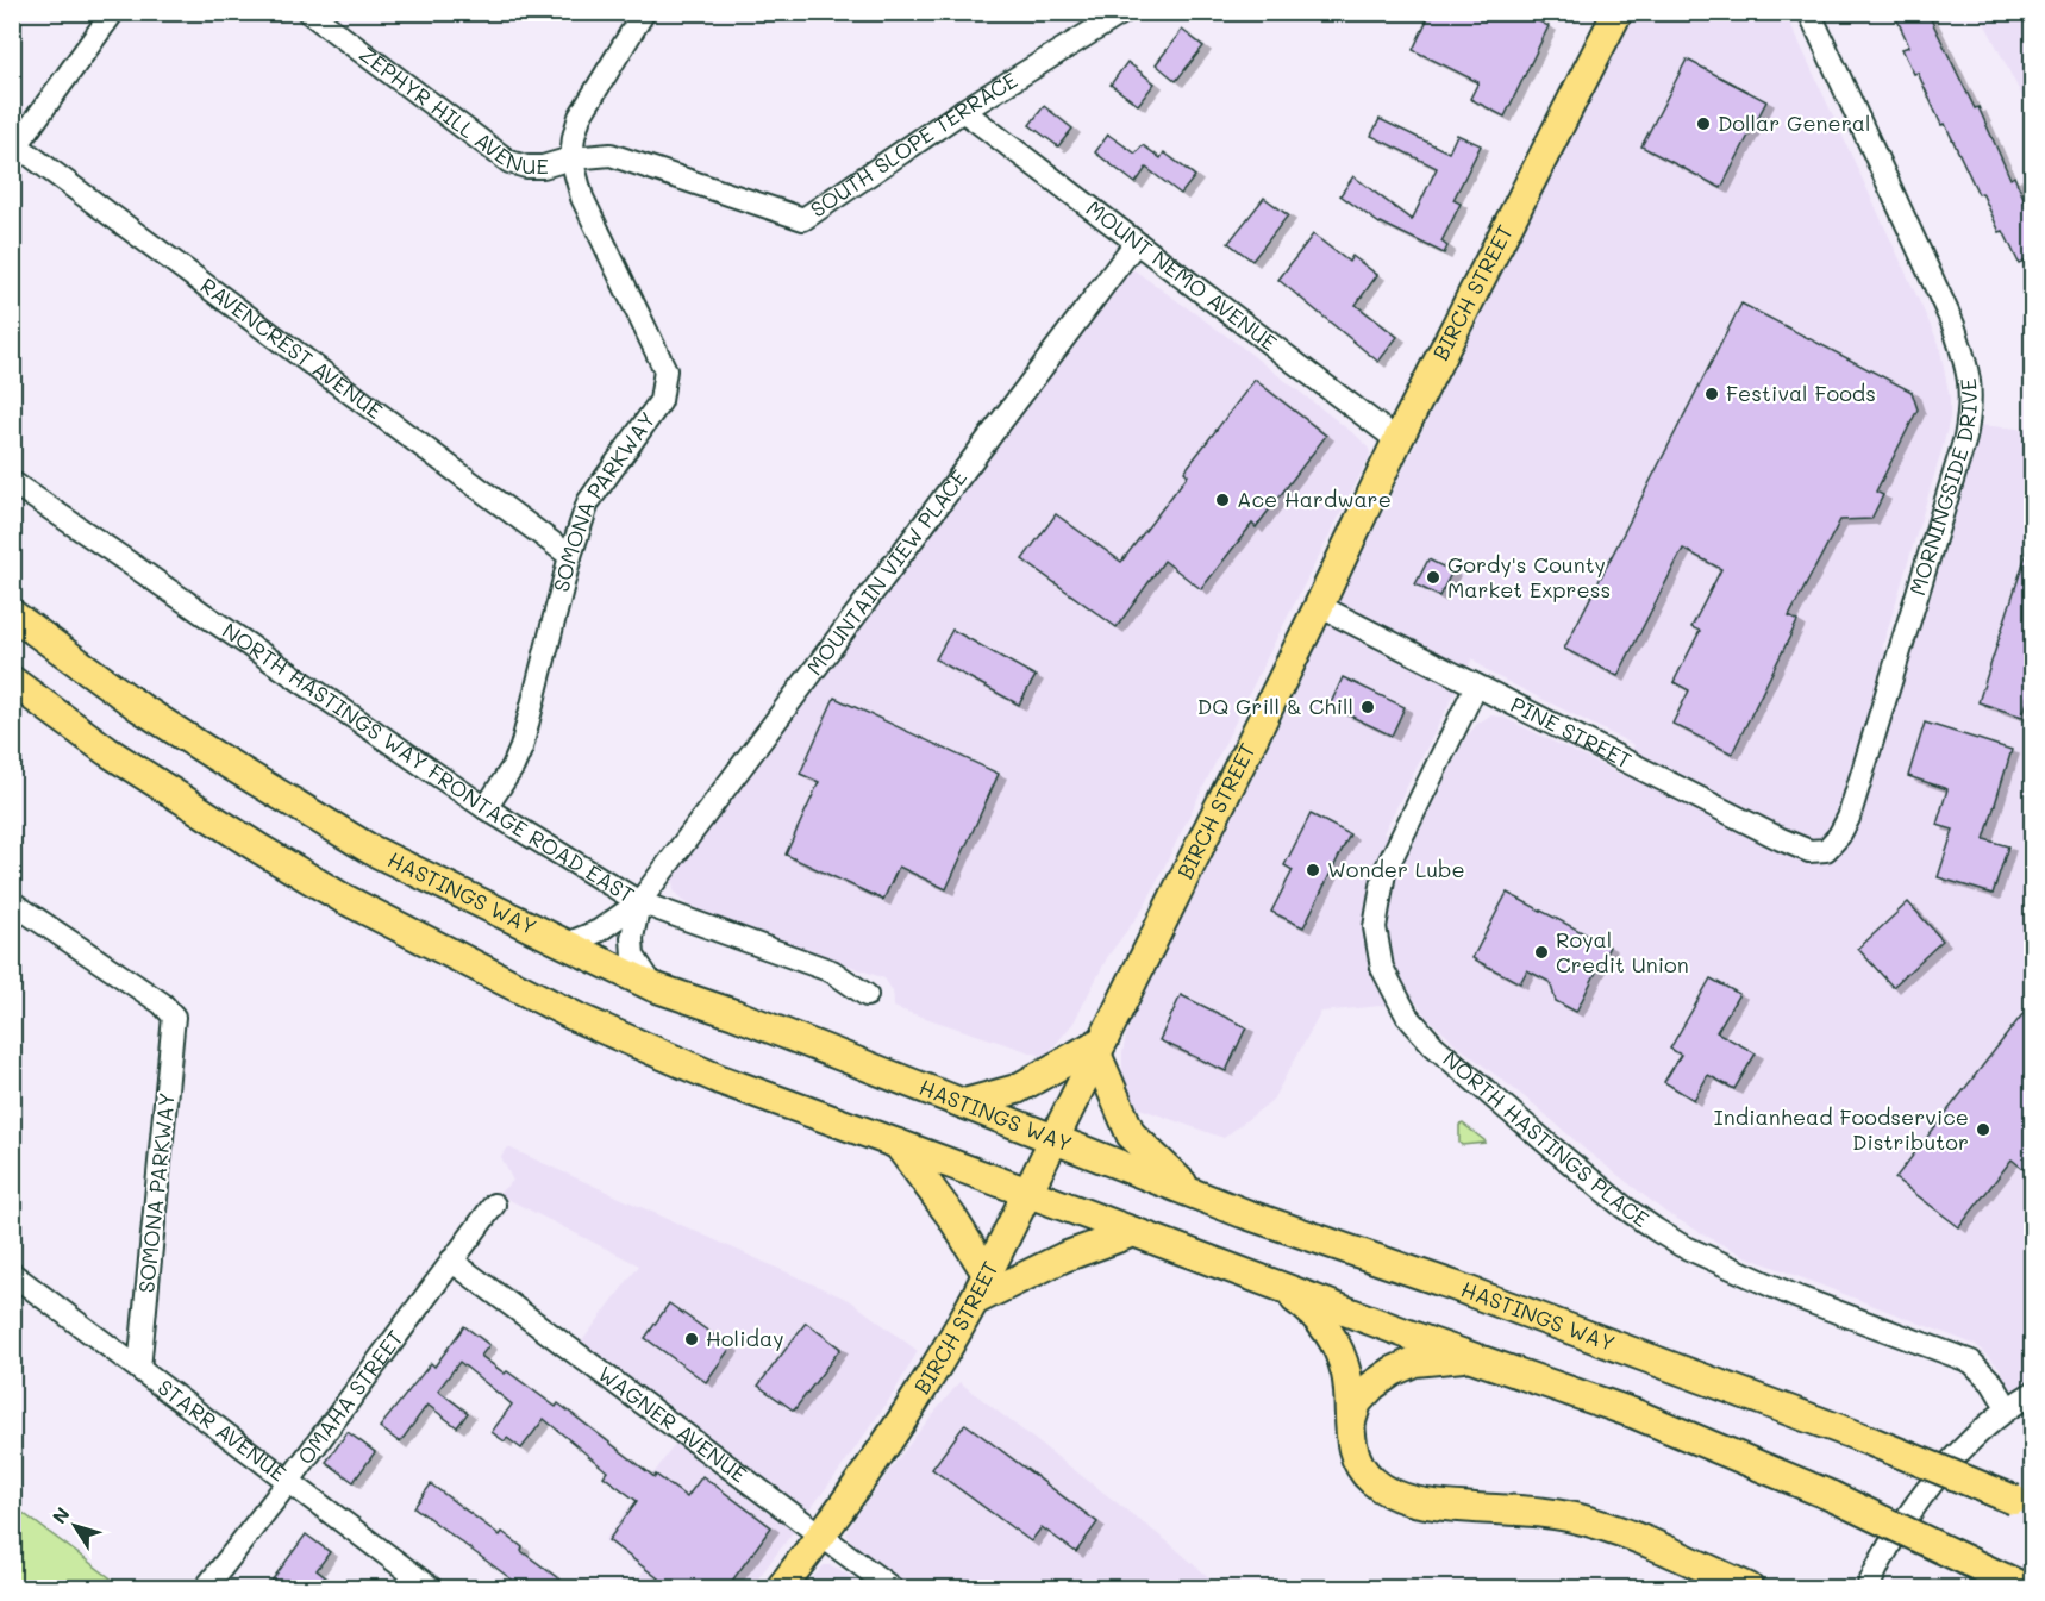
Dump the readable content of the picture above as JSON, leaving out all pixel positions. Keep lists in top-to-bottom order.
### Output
{
  "streets": {
    "main road": ["BIRCH STREET", "HASTINGS WAY"],
    "street": [
      "ZEPHYR HILL AVENUE",
      "SOUTH SLOPE TERRACE",
      "MOUNT NEMO AVENUE",
      "RAVENCREST AVENUE",
      "MORNINGSIDE DRIVE",
      "SOMONA PARKWAY",
      "MOUNTAIN VIEW PLACE",
      "PINE STREET",
      "NORTH HASTINGS WAY FRONTAGE ROAD EAST",
      "NORTH HASTINGS PLACE",
      "OMAHA STREET",
      "WAGNER AVENUE",
      "STARR AVENUE"
    ]
  },
  "crossings": [
    ["ZEPHYR HILL AVENUE", "SOUTH SLOPE TERRACE"],
    ["ZEPHYR HILL AVENUE", "SOMONA PARKWAY"],
    ["SOUTH SLOPE TERRACE", "MOUNT NEMO AVENUE"],
    ["SOUTH SLOPE TERRACE", "SOMONA PARKWAY"],
    ["MOUNT NEMO AVENUE", "BIRCH STREET"],
    ["MOUNT NEMO AVENUE", "MOUNTAIN VIEW PLACE"],
    ["BIRCH STREET", "PINE STREET"],
    ["BIRCH STREET", "HASTINGS WAY"],
    ["BIRCH STREET", "WAGNER AVENUE"],
    ["RAVENCREST AVENUE", "SOMONA PARKWAY"],
    ["MORNINGSIDE DRIVE", "PINE STREET"],
    ["SOMONA PARKWAY", "NORTH HASTINGS WAY FRONTAGE ROAD EAST"],
    ["SOMONA PARKWAY", "STARR AVENUE"],
    ["MOUNTAIN VIEW PLACE", "NORTH HASTINGS WAY FRONTAGE ROAD EAST"],
    ["MOUNTAIN VIEW PLACE", "HASTINGS WAY"],
    ["PINE STREET", "NORTH HASTINGS PLACE"],
    ["OMAHA STREET", "WAGNER AVENUE"],
    ["OMAHA STREET", "STARR AVENUE"]
  ],
  "places": [
    "Dollar General",
    "Festival Foods",
    "Ace Hardware",
    "Gordy's County Market Express",
    "DQ Grill & Chill",
    "Wonder Lube",
    "Royal Credit Union",
    "Indianhead Foodservice Distributor",
    "Holiday"
  ],
  "north": "top left"
}
